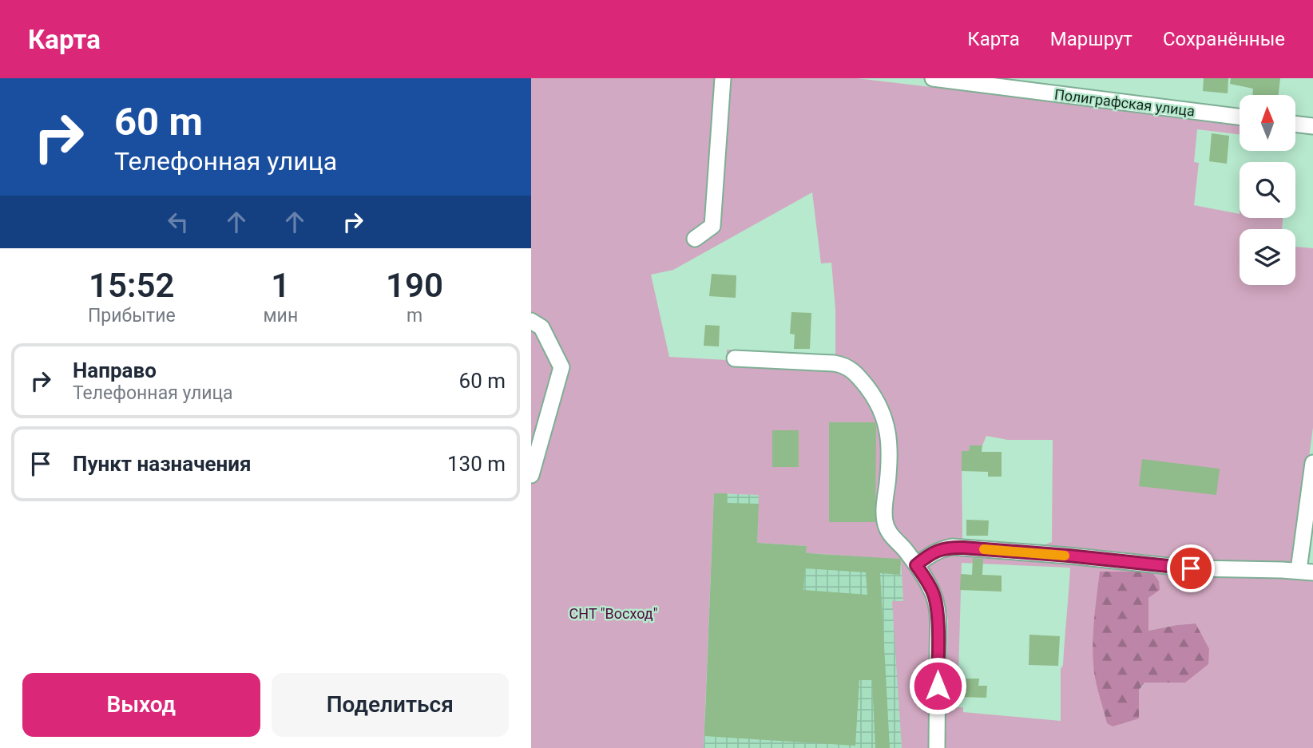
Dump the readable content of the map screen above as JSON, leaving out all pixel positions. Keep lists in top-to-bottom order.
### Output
{
  "streets": {
    "street": ["Полиграфская улица"]
  },
  "parks": ["СНТ \"Восход\""],
  "north": "top",
  "page": {
    "header": "Карта",
    "nav": ["Карта", "Маршрут", "Сохранённые"],
    "turn": ["60 m", "Телефонная улица"],
    "eta": [
      "15:52",
      "Прибытие",
      "1",
      "мин",
      "190",
      "m"
    ],
    "list": [
      {
        "name": "Направо",
        "note": "Телефонная улица",
        "value": "60 m"
      },
      {
        "name": "Пункт назначения",
        "value": "130 m"
      }
    ],
    "buttons": ["Выход", "Поделиться"]
  }
}
